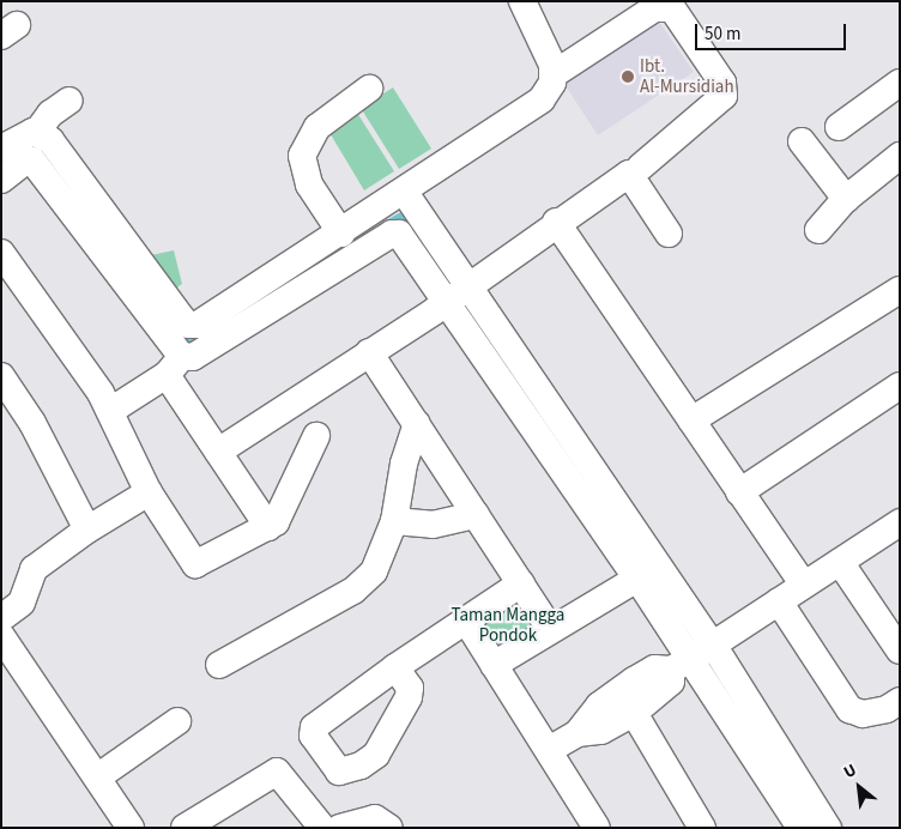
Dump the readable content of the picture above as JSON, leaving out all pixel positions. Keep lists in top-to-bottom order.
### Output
{
  "parks": ["Taman Mangga Pondok"],
  "places": ["Ibt. Al-Mursidiah"],
  "scale_bar": "50 m",
  "north": "top left"
}
